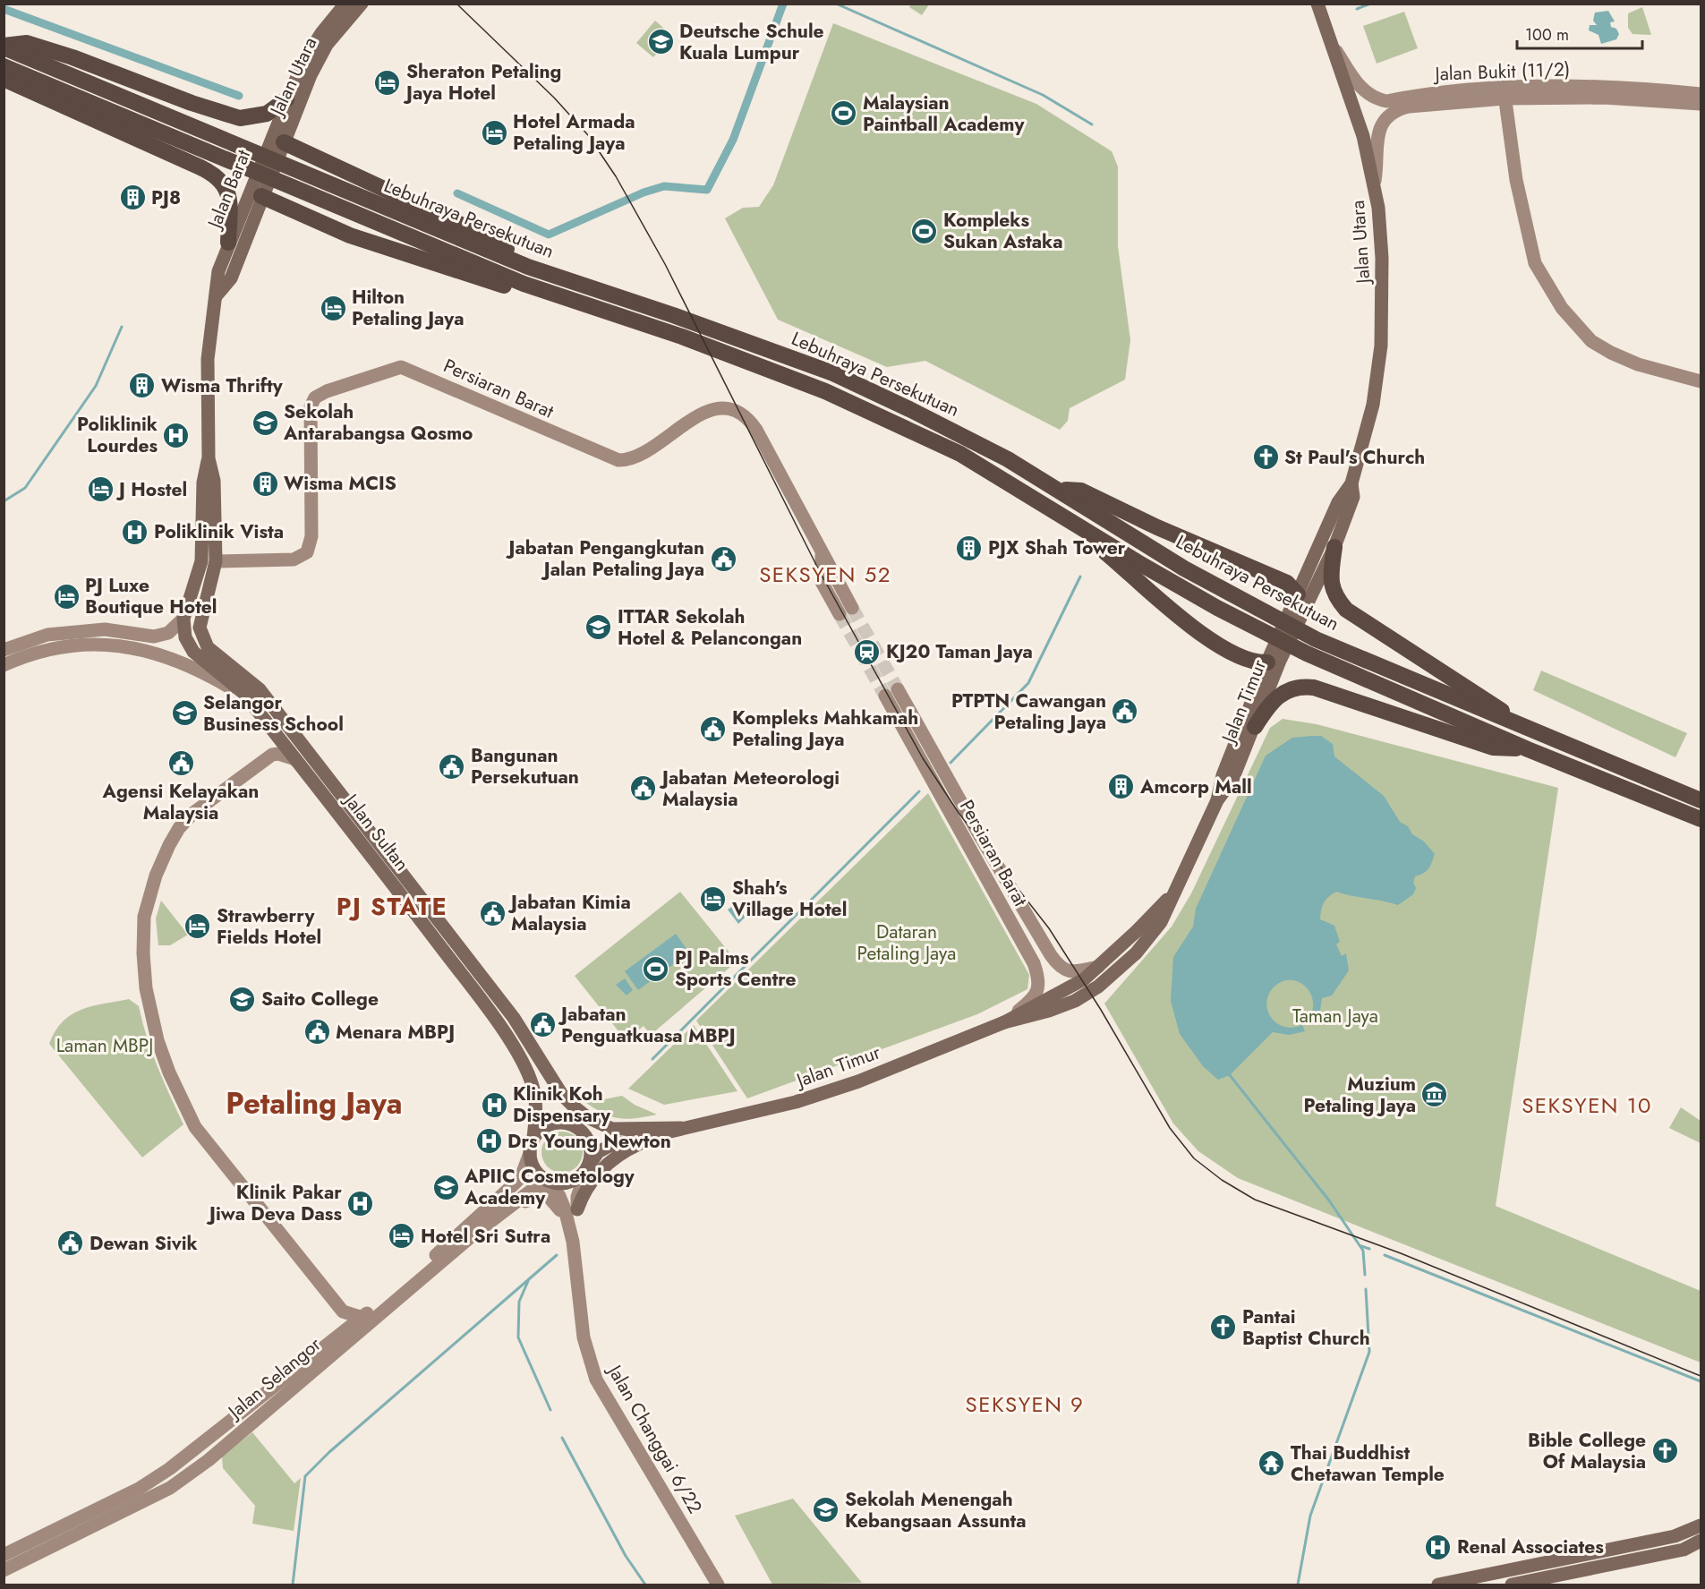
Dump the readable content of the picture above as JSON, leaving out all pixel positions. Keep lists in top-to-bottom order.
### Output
{
  "streets": {
    "highway": ["Lebuhraya Persekutuan"],
    "main road": [
      "Jalan Utara",
      "Jalan Barat",
      "Jalan Timur",
      "Jalan Sultan"
    ],
    "street": [
      "Jalan Bukit (11/2)",
      "Persiaran Barat",
      "Jalan Selangor",
      "Jalan Changgai 6/22"
    ]
  },
  "crossings": [
    ["Jalan Bukit (11/2)", "Jalan Utara"],
    ["Jalan Utara", "Jalan Barat"],
    ["Jalan Utara", "Jalan Timur"],
    ["Jalan Barat", "Persiaran Barat"],
    ["Jalan Barat", "Jalan Sultan"],
    ["Persiaran Barat", "Jalan Timur"],
    ["Jalan Timur", "Jalan Sultan"],
    ["Jalan Timur", "Jalan Selangor"],
    ["Jalan Timur", "Jalan Changgai 6/22"],
    ["Jalan Sultan", "Jalan Selangor"],
    ["Jalan Sultan", "Jalan Changgai 6/22"],
    ["Jalan Selangor", "Jalan Changgai 6/22"]
  ],
  "districts": [
    "SEKSYEN 52",
    "PJ STATE",
    "Petaling Jaya",
    "SEKSYEN 10",
    "SEKSYEN 9"
  ],
  "parks": ["Dataran Petaling Jaya", "Taman Jaya", "Laman MBPJ"],
  "places": {
    "school or university": [
      "Deutsche Schule Kuala Lumpur",
      "Sekolah Antarabangsa Qosmo",
      "ITTAR Sekolah Hotel & Pelancongan",
      "Selangor Business School",
      "Saito College",
      "APIIC Cosmetology Academy",
      "Sekolah Menengah Kebangsaan Assunta"
    ],
    "hotel": [
      "Sheraton Petaling Jaya Hotel",
      "Hotel Armada Petaling Jaya",
      "Hilton Petaling Jaya",
      "J Hostel",
      "PJ Luxe Boutique Hotel",
      "Shah's Village Hotel",
      "Strawberry Fields Hotel",
      "Hotel Sri Sutra"
    ],
    "sports": ["Malaysian Paintball Academy", "Kompleks Sukan Astaka", "PJ Palms Sports Centre"],
    "building": [
      "PJ8",
      "Wisma Thrifty",
      "Wisma MCIS",
      "PJX Shah Tower",
      "Amcorp Mall"
    ],
    "hospital": [
      "Poliklinik Lourdes",
      "Poliklinik Vista",
      "Klinik Koh Dispensary",
      "Drs Young Newton",
      "Klinik Pakar Jiwa Deva Dass",
      "Renal Associates"
    ],
    "church": ["St Paul's Church", "Pantai Baptist Church", "Bible College Of Malaysia"],
    "public building": [
      "Jabatan Pengangkutan Jalan Petaling Jaya",
      "PTPTN Cawangan Petaling Jaya",
      "Kompleks Mahkamah Petaling Jaya",
      "Agensi Kelayakan Malaysia",
      "Bangunan Persekutuan",
      "Jabatan Meteorologi Malaysia",
      "Jabatan Kimia Malaysia",
      "Jabatan Penguatkuasa MBPJ",
      "Menara MBPJ",
      "Dewan Sivik"
    ],
    "station": ["KJ20 Taman Jaya"],
    "museum": ["Muzium Petaling Jaya"],
    "temple": ["Thai Buddhist Chetawan Temple"]
  },
  "scale_bar": "100 m"
}
